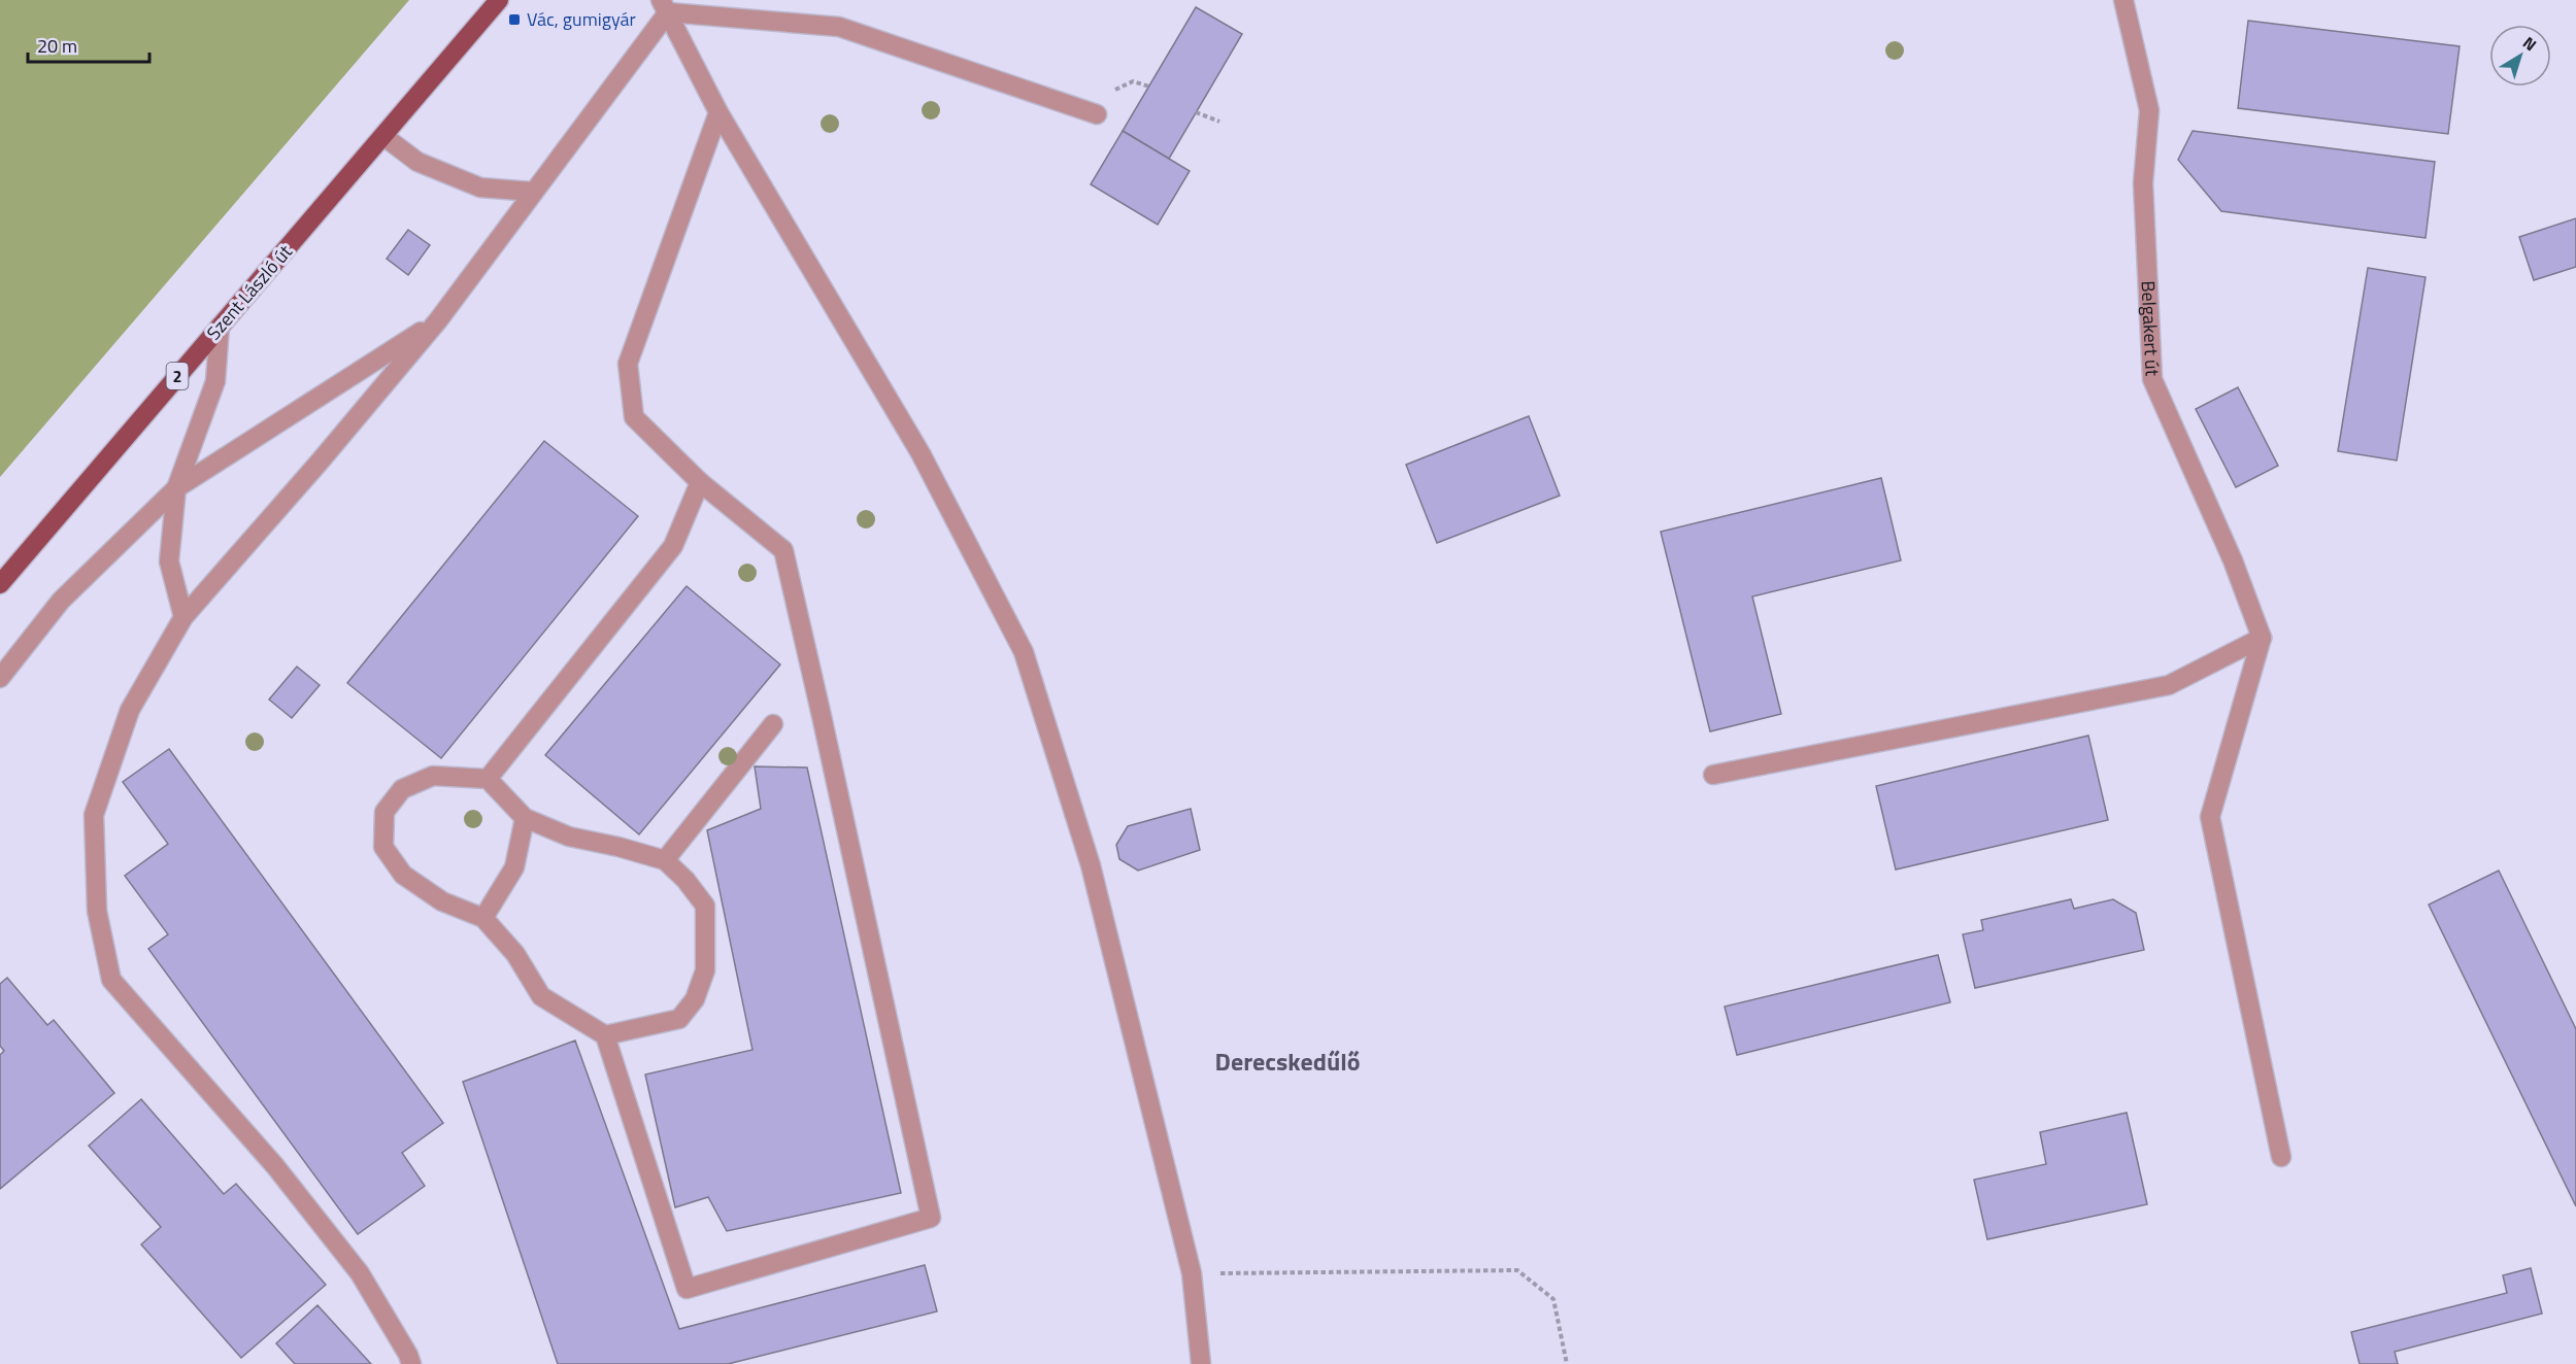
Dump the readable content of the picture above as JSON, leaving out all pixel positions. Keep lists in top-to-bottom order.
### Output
{
  "streets": {
    "main road": ["Szent László út", "2"],
    "street": ["Belgakert út"]
  },
  "districts": ["Derecskedűlő"],
  "places": {
    "transit": ["Vác, gumigyár"]
  },
  "scale_bar": "20 m",
  "north": "top right"
}
